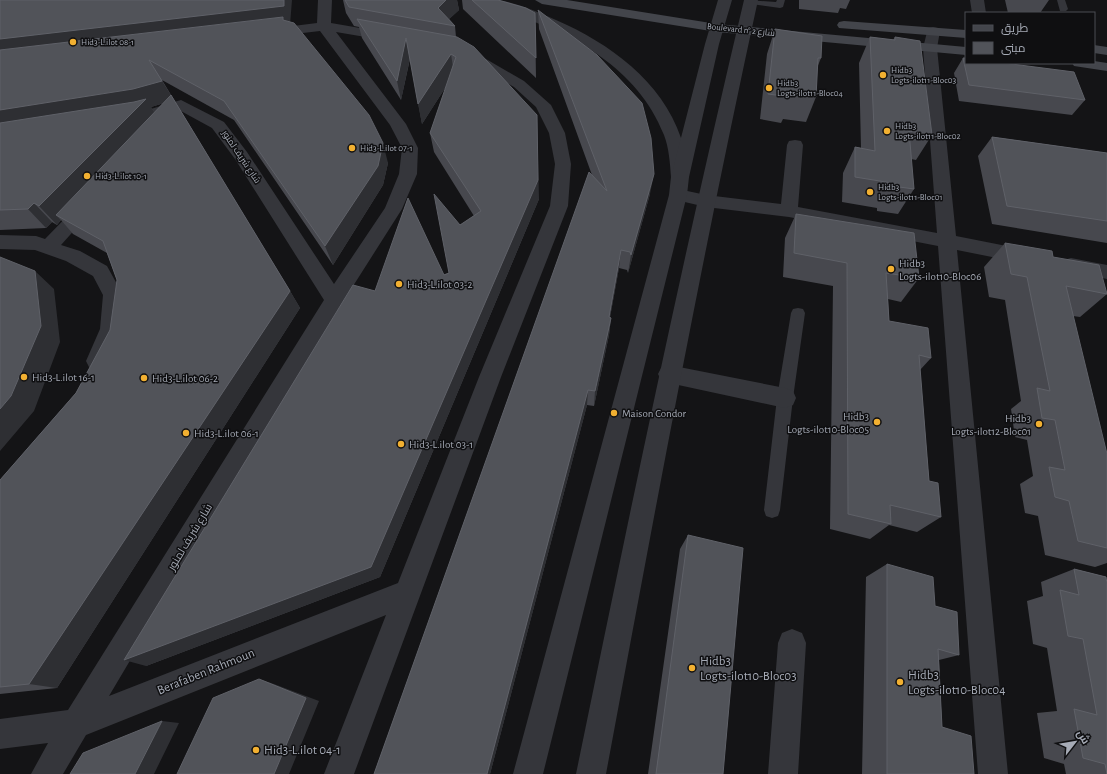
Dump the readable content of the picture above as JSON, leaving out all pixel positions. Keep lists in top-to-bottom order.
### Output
{
  "streets": {
    "main road": ["Boulevard n° شارع 2"],
    "street": ["شارع شريف لمنور", "Berafaben Rahmoun"]
  },
  "crossings": [
    ["شارع شريف لمنور", "Berafaben Rahmoun"]
  ],
  "places": [
    "Hid3-L.ilot 08-1",
    "Hidb3 Logts-ilot11-Bloc03",
    "Hidb3 Logts-ilot11-Bloc04",
    "Hidb3 Logts-ilot11-Bloc02",
    "Hid3-L.ilot 07-1",
    "Hid3-L.ilot 10-1",
    "Hidb3 Logts-ilot11-Bloc01",
    "Hidb3 Logts-ilot10-Bloc06",
    "Hid3-L.ilot 03-2",
    "Hid3-L.ilot 16-1",
    "Hid3-L.ilot 06-2",
    "Maison Condor",
    "Hidb3 Logts-ilot10-Bloc05",
    "Hidb3 Logts-ilot12-Bloc01",
    "Hid3-L.ilot 06-1",
    "Hid3-L.ilot 03-1",
    "Hidb3 Logts-ilot10-Bloc03",
    "Hidb3 Logts-ilot10-Bloc04",
    "Hid3-L.ilot 04-1"
  ],
  "legend": ["طريق", "مبنى"],
  "north": "top right"
}
